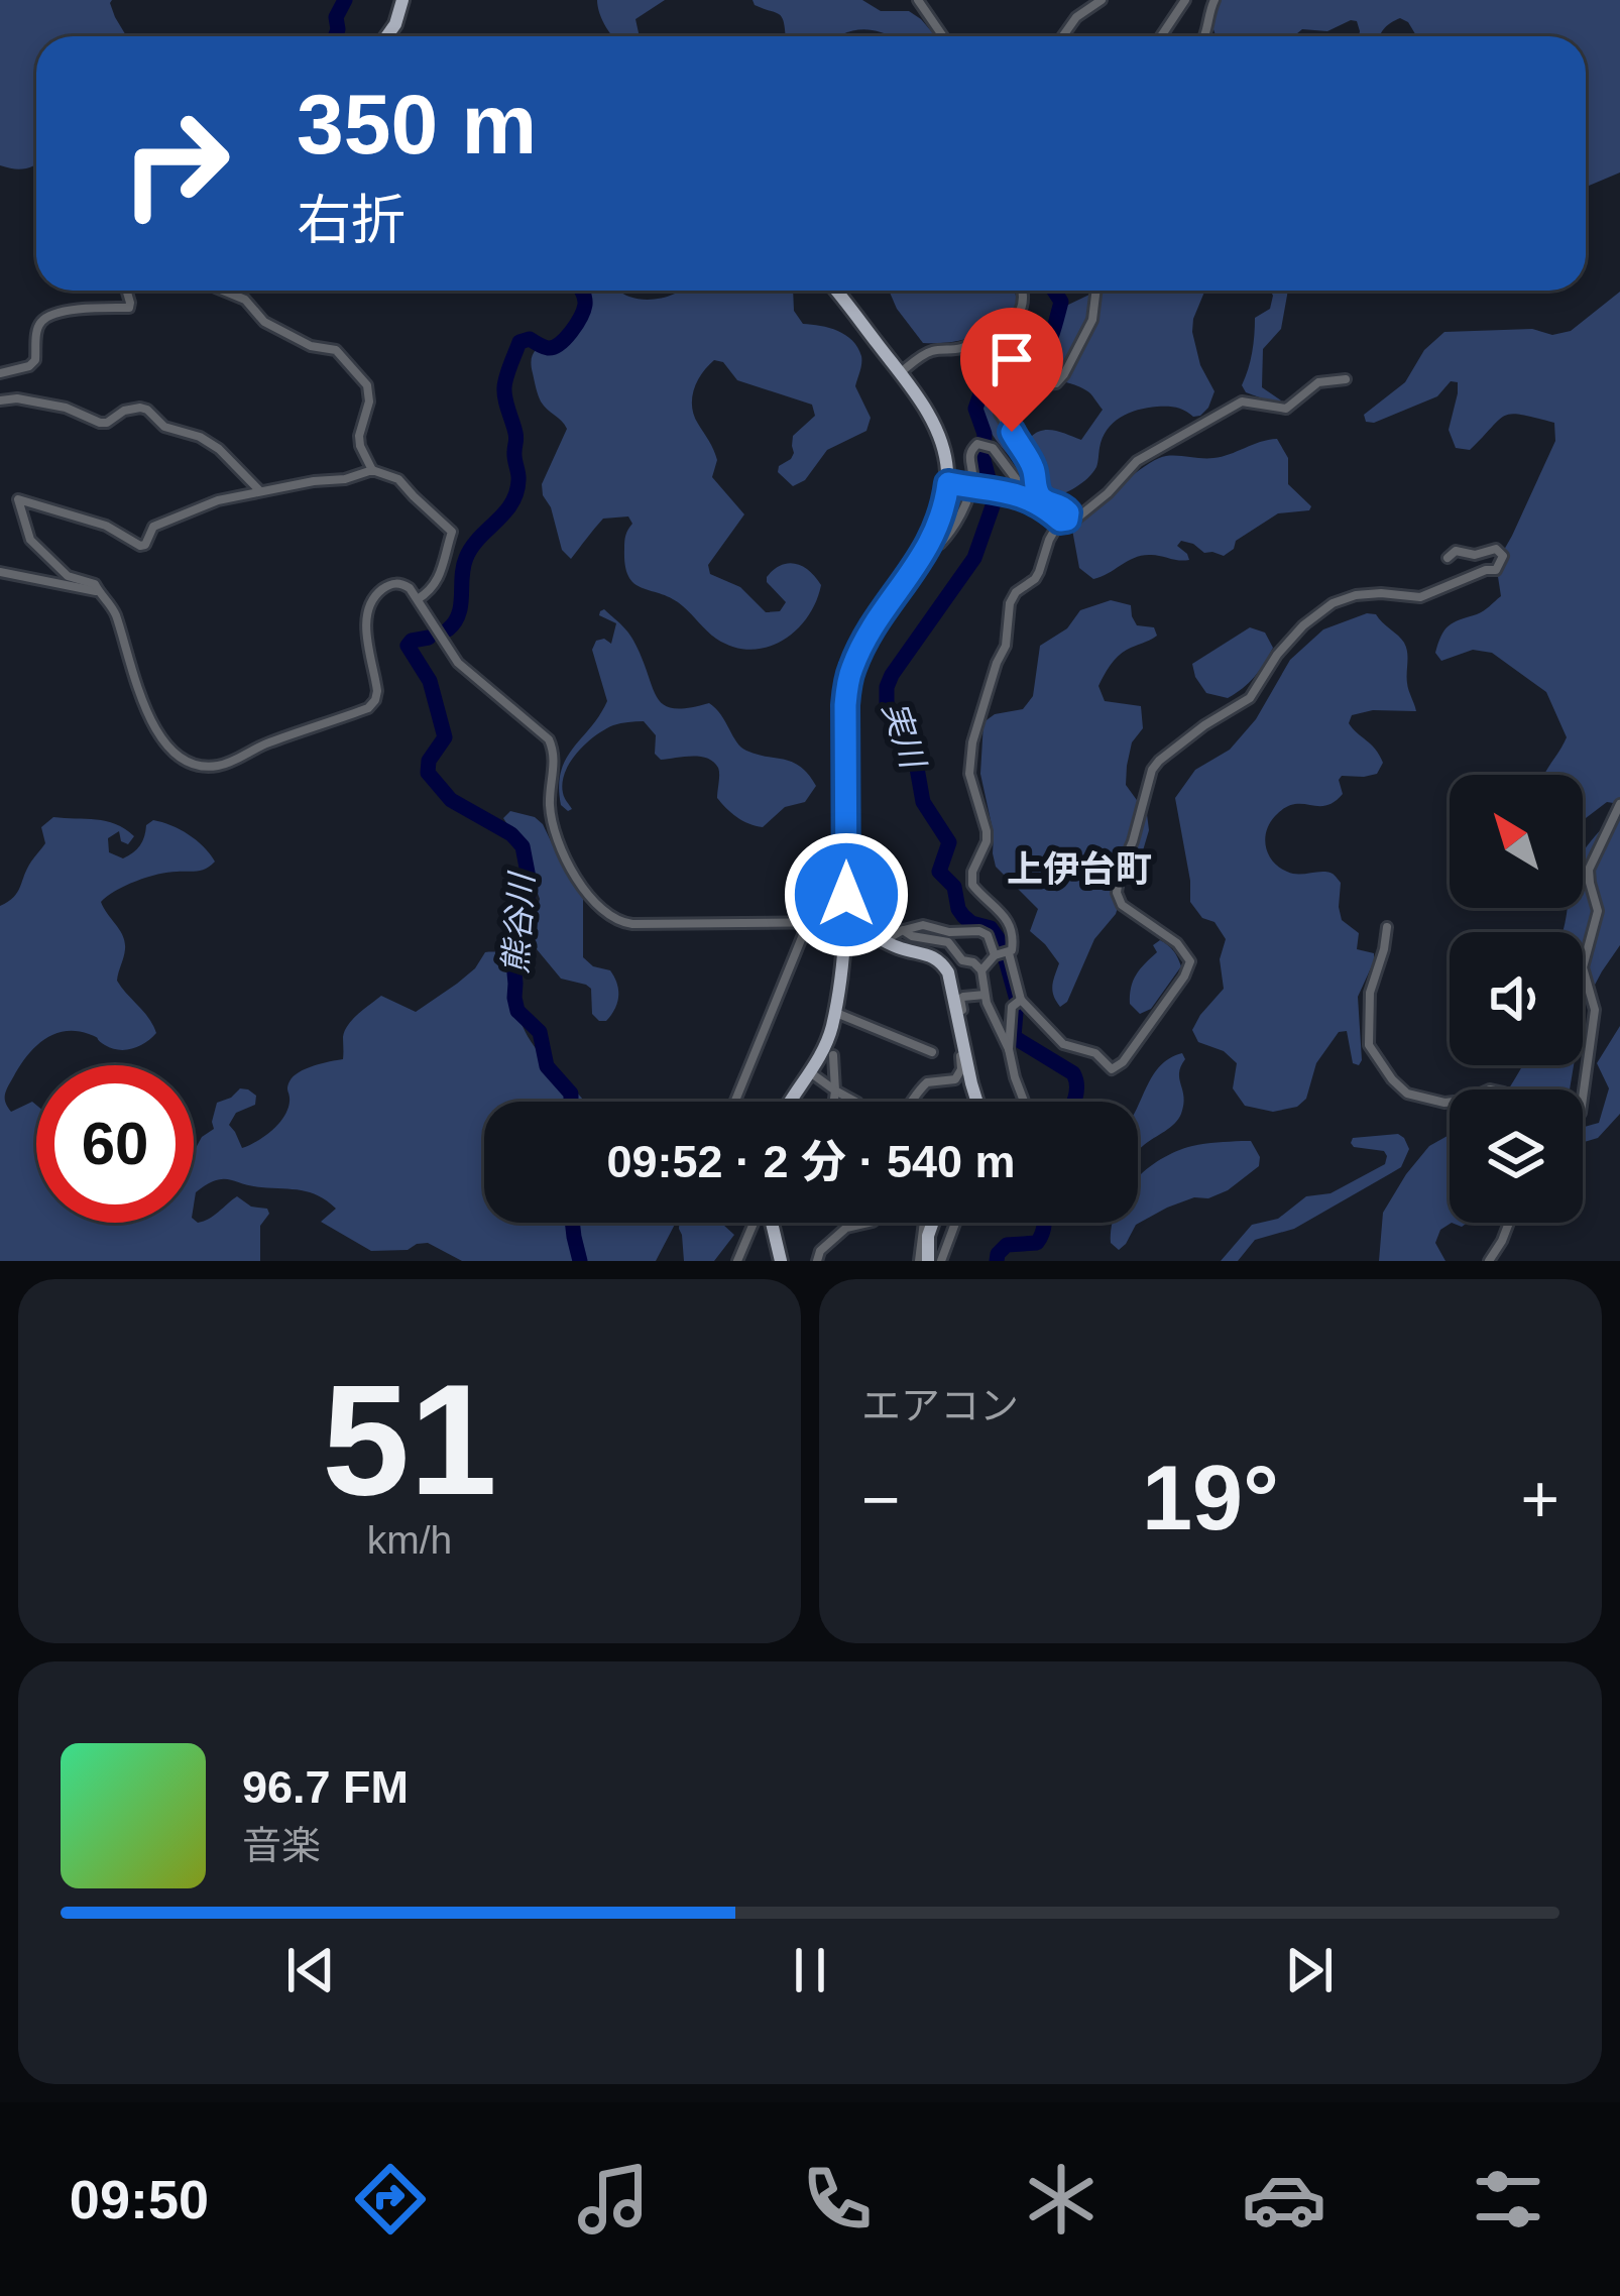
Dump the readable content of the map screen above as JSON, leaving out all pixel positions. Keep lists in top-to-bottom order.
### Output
{
  "districts": ["上伊台町"],
  "water": ["実川", "熊谷川"],
  "north": "top left",
  "page": {
    "turn": ["350 m", "右折"],
    "limit": "60",
    "trip": "09:52 · 2 分 · 540 m",
    "tile": [
      ["51", "km/h"],
      "エアコン"
    ],
    "heat": ["−", "19°", "+"],
    "song": ["96.7 FM", "音楽"],
    "tabs": "09:50"
  }
}
